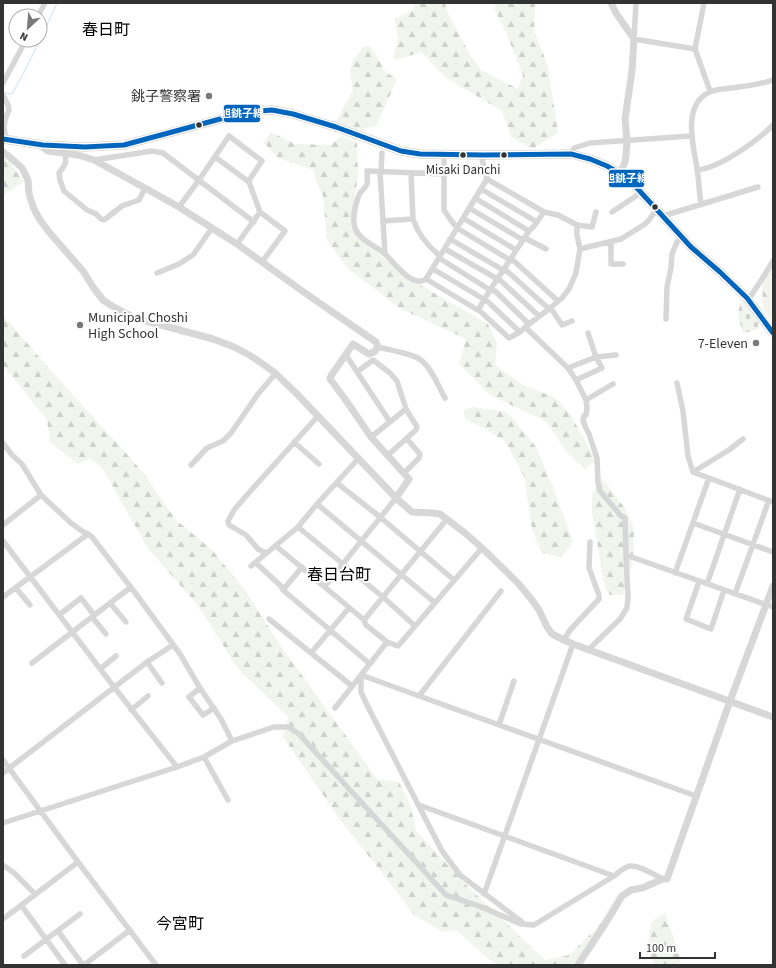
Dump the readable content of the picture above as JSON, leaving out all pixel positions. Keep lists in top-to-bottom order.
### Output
{
  "districts": ["春日町", "春日台町", "今宮町"],
  "places": [
    "銚子警察署",
    "Misaki Danchi",
    "Municipal Choshi High School",
    "7-Eleven"
  ],
  "lines": ["transit line 旭銚子線"],
  "scale_bar": "100 m",
  "north": "bottom left"
}
